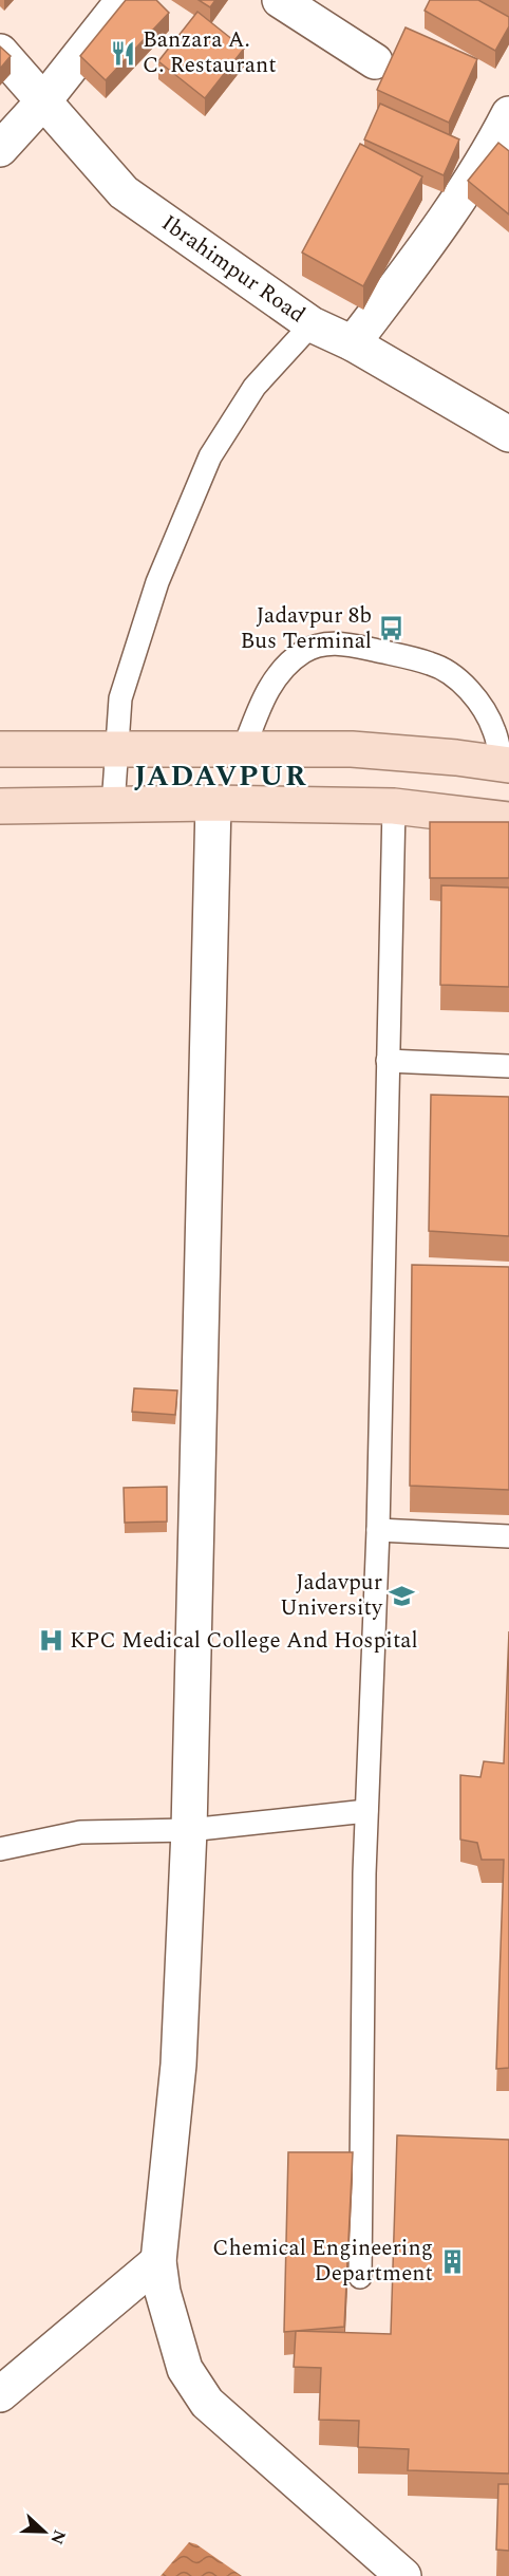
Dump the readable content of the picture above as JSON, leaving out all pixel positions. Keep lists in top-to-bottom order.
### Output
{
  "streets": {
    "street": ["Ibrahimpur Road"]
  },
  "districts": ["JADAVPUR"],
  "places": {
    "restaurant": ["Banzara A. C. Restaurant"],
    "bus stop": ["Jadavpur 8b Bus Terminal"],
    "school or university": ["Jadavpur University"],
    "hospital": ["KPC Medical College And Hospital"],
    "building": ["Chemical Engineering Department"]
  },
  "north": "right"
}
